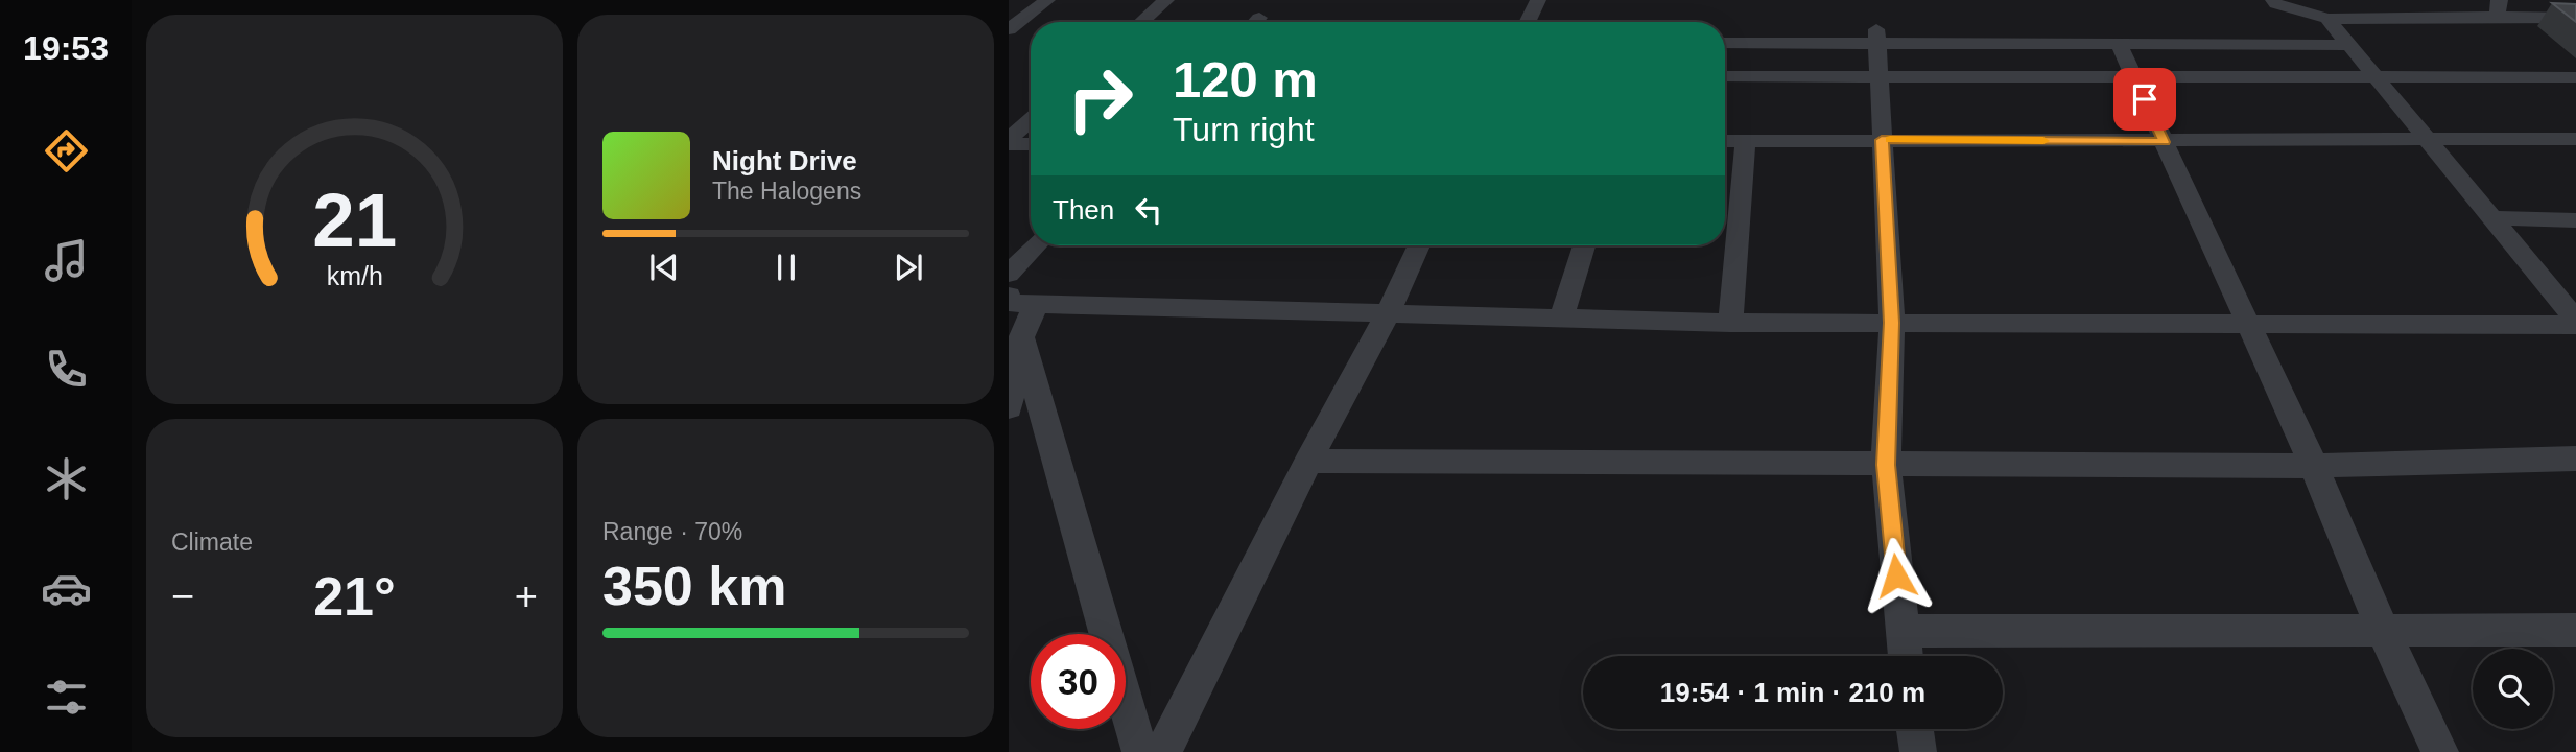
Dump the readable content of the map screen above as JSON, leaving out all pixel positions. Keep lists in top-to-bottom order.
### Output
{
  "page": {
    "tabs": "19:53",
    "turn": ["120 m", "Turn right"],
    "song": ["Night Drive", "The Halogens"],
    "then": "Then",
    "tile": [
      "Climate",
      ["Range · 70%", "350 km"]
    ],
    "heat": ["−", "21°", "+"],
    "limit": "30",
    "trip": "19:54 · 1 min · 210 m",
    "gauge": ["21", "km/h"]
  }
}
